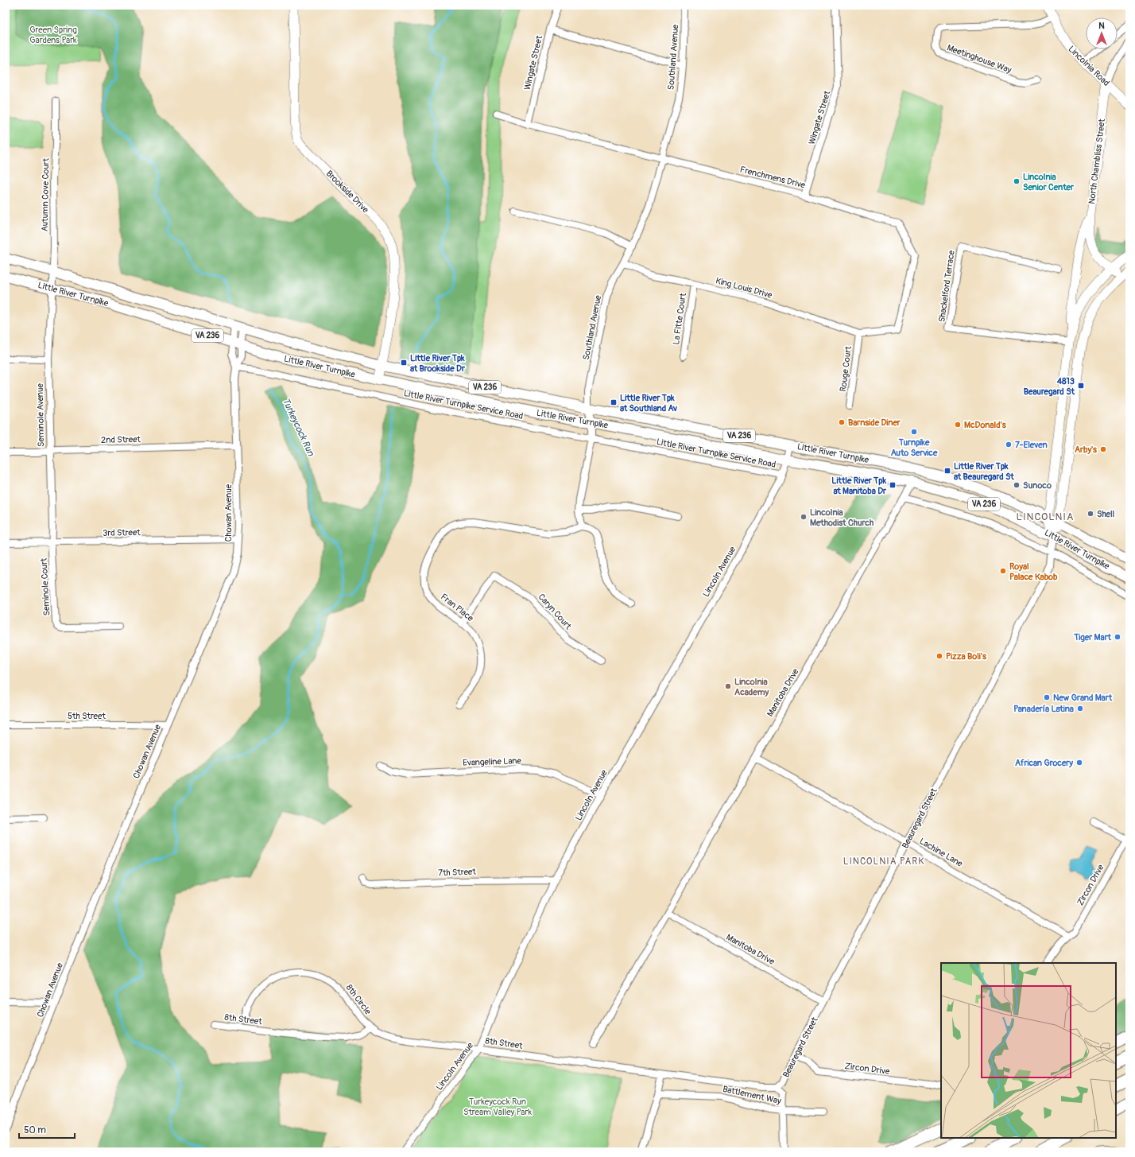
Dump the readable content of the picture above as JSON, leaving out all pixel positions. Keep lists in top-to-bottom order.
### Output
{
  "streets": {
    "main road": [
      "Lincolnia Road",
      "North Chambliss Street",
      "Brookside Drive",
      "Little River Turnpike",
      "VA 236",
      "Beauregard Street"
    ],
    "street": [
      "Southland Avenue",
      "Meetinghouse Way",
      "Wingate Street",
      "Frenchmens Drive",
      "Autumn Cove Court",
      "Shackelford Terrace",
      "King Louis Drive",
      "La Fitte Court",
      "Rouge Court",
      "Little River Turnpike Service Road",
      "Seminole Avenue",
      "2nd Street",
      "Chowan Avenue",
      "3rd Street",
      "Lincoln Avenue",
      "Seminole Court",
      "Fran Place",
      "Caryn Court",
      "Manitoba Drive",
      "5th Street",
      "Evangeline Lane",
      "Lachine Lane",
      "7th Street",
      "Zircon Drive",
      "8th Circle",
      "8th Street",
      "Battlement Way"
    ]
  },
  "crossings": [
    ["Southland Avenue", "Frenchmens Drive"],
    ["Southland Avenue", "King Louis Drive"],
    ["Southland Avenue", "Little River Turnpike"],
    ["Southland Avenue", "Little River Turnpike Service Road"],
    ["Southland Avenue", "Fran Place"],
    ["Meetinghouse Way", "Lincolnia Road"],
    ["Wingate Street", "Frenchmens Drive"],
    ["Lincolnia Road", "North Chambliss Street"],
    ["Frenchmens Drive", "King Louis Drive"],
    ["Frenchmens Drive", "Rouge Court"],
    ["Brookside Drive", "Little River Turnpike"],
    ["Autumn Cove Court", "Little River Turnpike"],
    ["Autumn Cove Court", "Seminole Avenue"],
    ["Shackelford Terrace", "Beauregard Street"],
    ["King Louis Drive", "La Fitte Court"],
    ["King Louis Drive", "Rouge Court"],
    ["Little River Turnpike", "Seminole Avenue"],
    ["Little River Turnpike", "Chowan Avenue"],
    ["Little River Turnpike", "Lincoln Avenue"],
    ["Little River Turnpike", "Manitoba Drive"],
    ["Little River Turnpike", "Beauregard Street"],
    ["Little River Turnpike Service Road", "Chowan Avenue"],
    ["Little River Turnpike Service Road", "Lincoln Avenue"],
    ["Seminole Avenue", "2nd Street"],
    ["Seminole Avenue", "3rd Street"],
    ["Seminole Avenue", "Seminole Court"],
    ["2nd Street", "Chowan Avenue"],
    ["Chowan Avenue", "3rd Street"],
    ["Chowan Avenue", "5th Street"],
    ["3rd Street", "Seminole Court"],
    ["Lincoln Avenue", "Evangeline Lane"],
    ["Lincoln Avenue", "7th Street"],
    ["Lincoln Avenue", "8th Street"],
    ["Fran Place", "Caryn Court"],
    ["Manitoba Drive", "Beauregard Street"],
    ["Manitoba Drive", "Lachine Lane"],
    ["Beauregard Street", "Lachine Lane"],
    ["Beauregard Street", "Zircon Drive"],
    ["Beauregard Street", "8th Street"],
    ["Beauregard Street", "Battlement Way"],
    ["Lachine Lane", "Zircon Drive"],
    ["8th Circle", "8th Street"]
  ],
  "districts": ["LINCOLNIA", "LINCOLNIA PARK"],
  "water": ["Turkeycock Run"],
  "parks": ["Green Spring Gardens Park", "Turkeycock Run Stream Valley Park"],
  "places": {
    "other": [
      "Lincolnia Senior Center",
      "Barnside Diner",
      "McDonald's",
      "Turnpike Auto Service",
      "7-Eleven",
      "Arby's",
      "Sunoco",
      "Shell",
      "Lincolnia Methodist Church",
      "Royal Palace Kabob",
      "Tiger Mart",
      "Pizza Boli's",
      "Lincolnia Academy",
      "New Grand Mart",
      "Panadería Latina",
      "African Grocery"
    ],
    "transit": [
      "Little River Tpk at Brookside Dr",
      "4813 Beauregard St",
      "Little River Tpk at Southland Av",
      "Little River Tpk at Beauregard St",
      "Little River Tpk at Manitoba Dr"
    ]
  },
  "scale_bar": "50 m",
  "north": "top"
}
